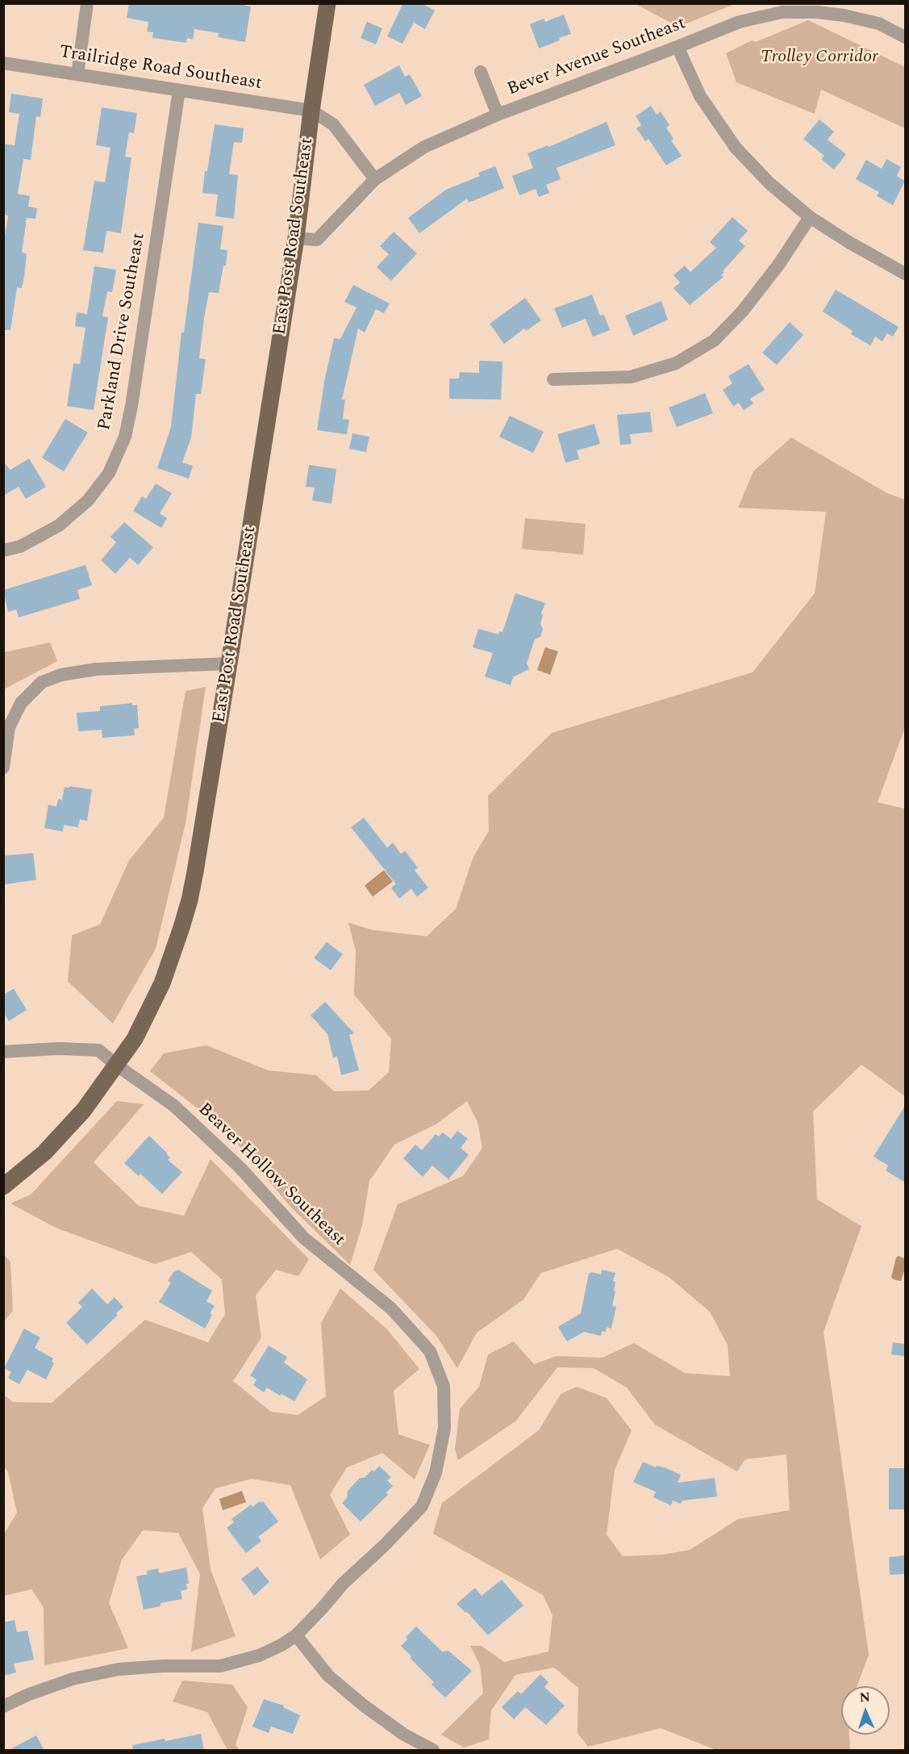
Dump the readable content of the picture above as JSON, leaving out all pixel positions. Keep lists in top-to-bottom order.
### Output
{
  "streets": {
    "main road": ["East Post Road Southeast"],
    "street": [
      "Bever Avenue Southeast",
      "Trailridge Road Southeast",
      "Parkland Drive Southeast",
      "Beaver Hollow Southeast"
    ]
  },
  "crossings": [
    ["Bever Avenue Southeast", "East Post Road Southeast"],
    ["Trailridge Road Southeast", "East Post Road Southeast"],
    ["Trailridge Road Southeast", "Parkland Drive Southeast"],
    ["East Post Road Southeast", "Beaver Hollow Southeast"]
  ],
  "parks": ["Trolley Corridor"],
  "north": "top"
}
